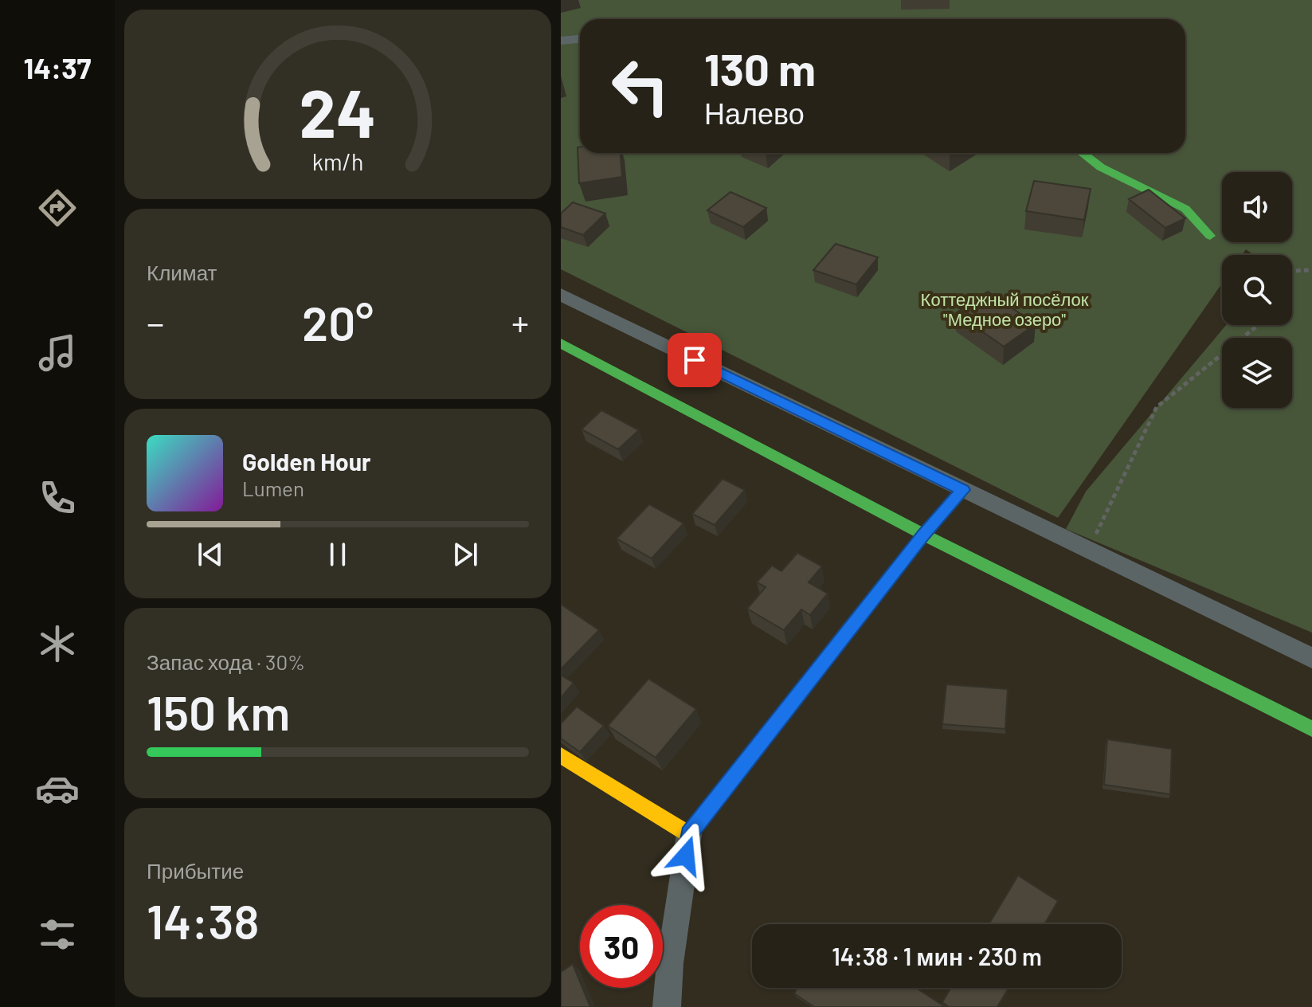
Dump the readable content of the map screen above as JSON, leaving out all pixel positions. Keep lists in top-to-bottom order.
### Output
{
  "parks": ["Коттеджный посёлок \"Медное озеро\""],
  "page": {
    "tabs": "14:37",
    "turn": ["130 m", "Налево"],
    "tile": [
      "Климат",
      ["Запас хода · 30%", "150 km"],
      ["Прибытие", "14:38"]
    ],
    "heat": ["−", "20°", "+"],
    "song": ["Golden Hour", "Lumen"],
    "limit": "30",
    "trip": "14:38 · 1 мин · 230 m",
    "gauge": ["24", "km/h"]
  }
}
